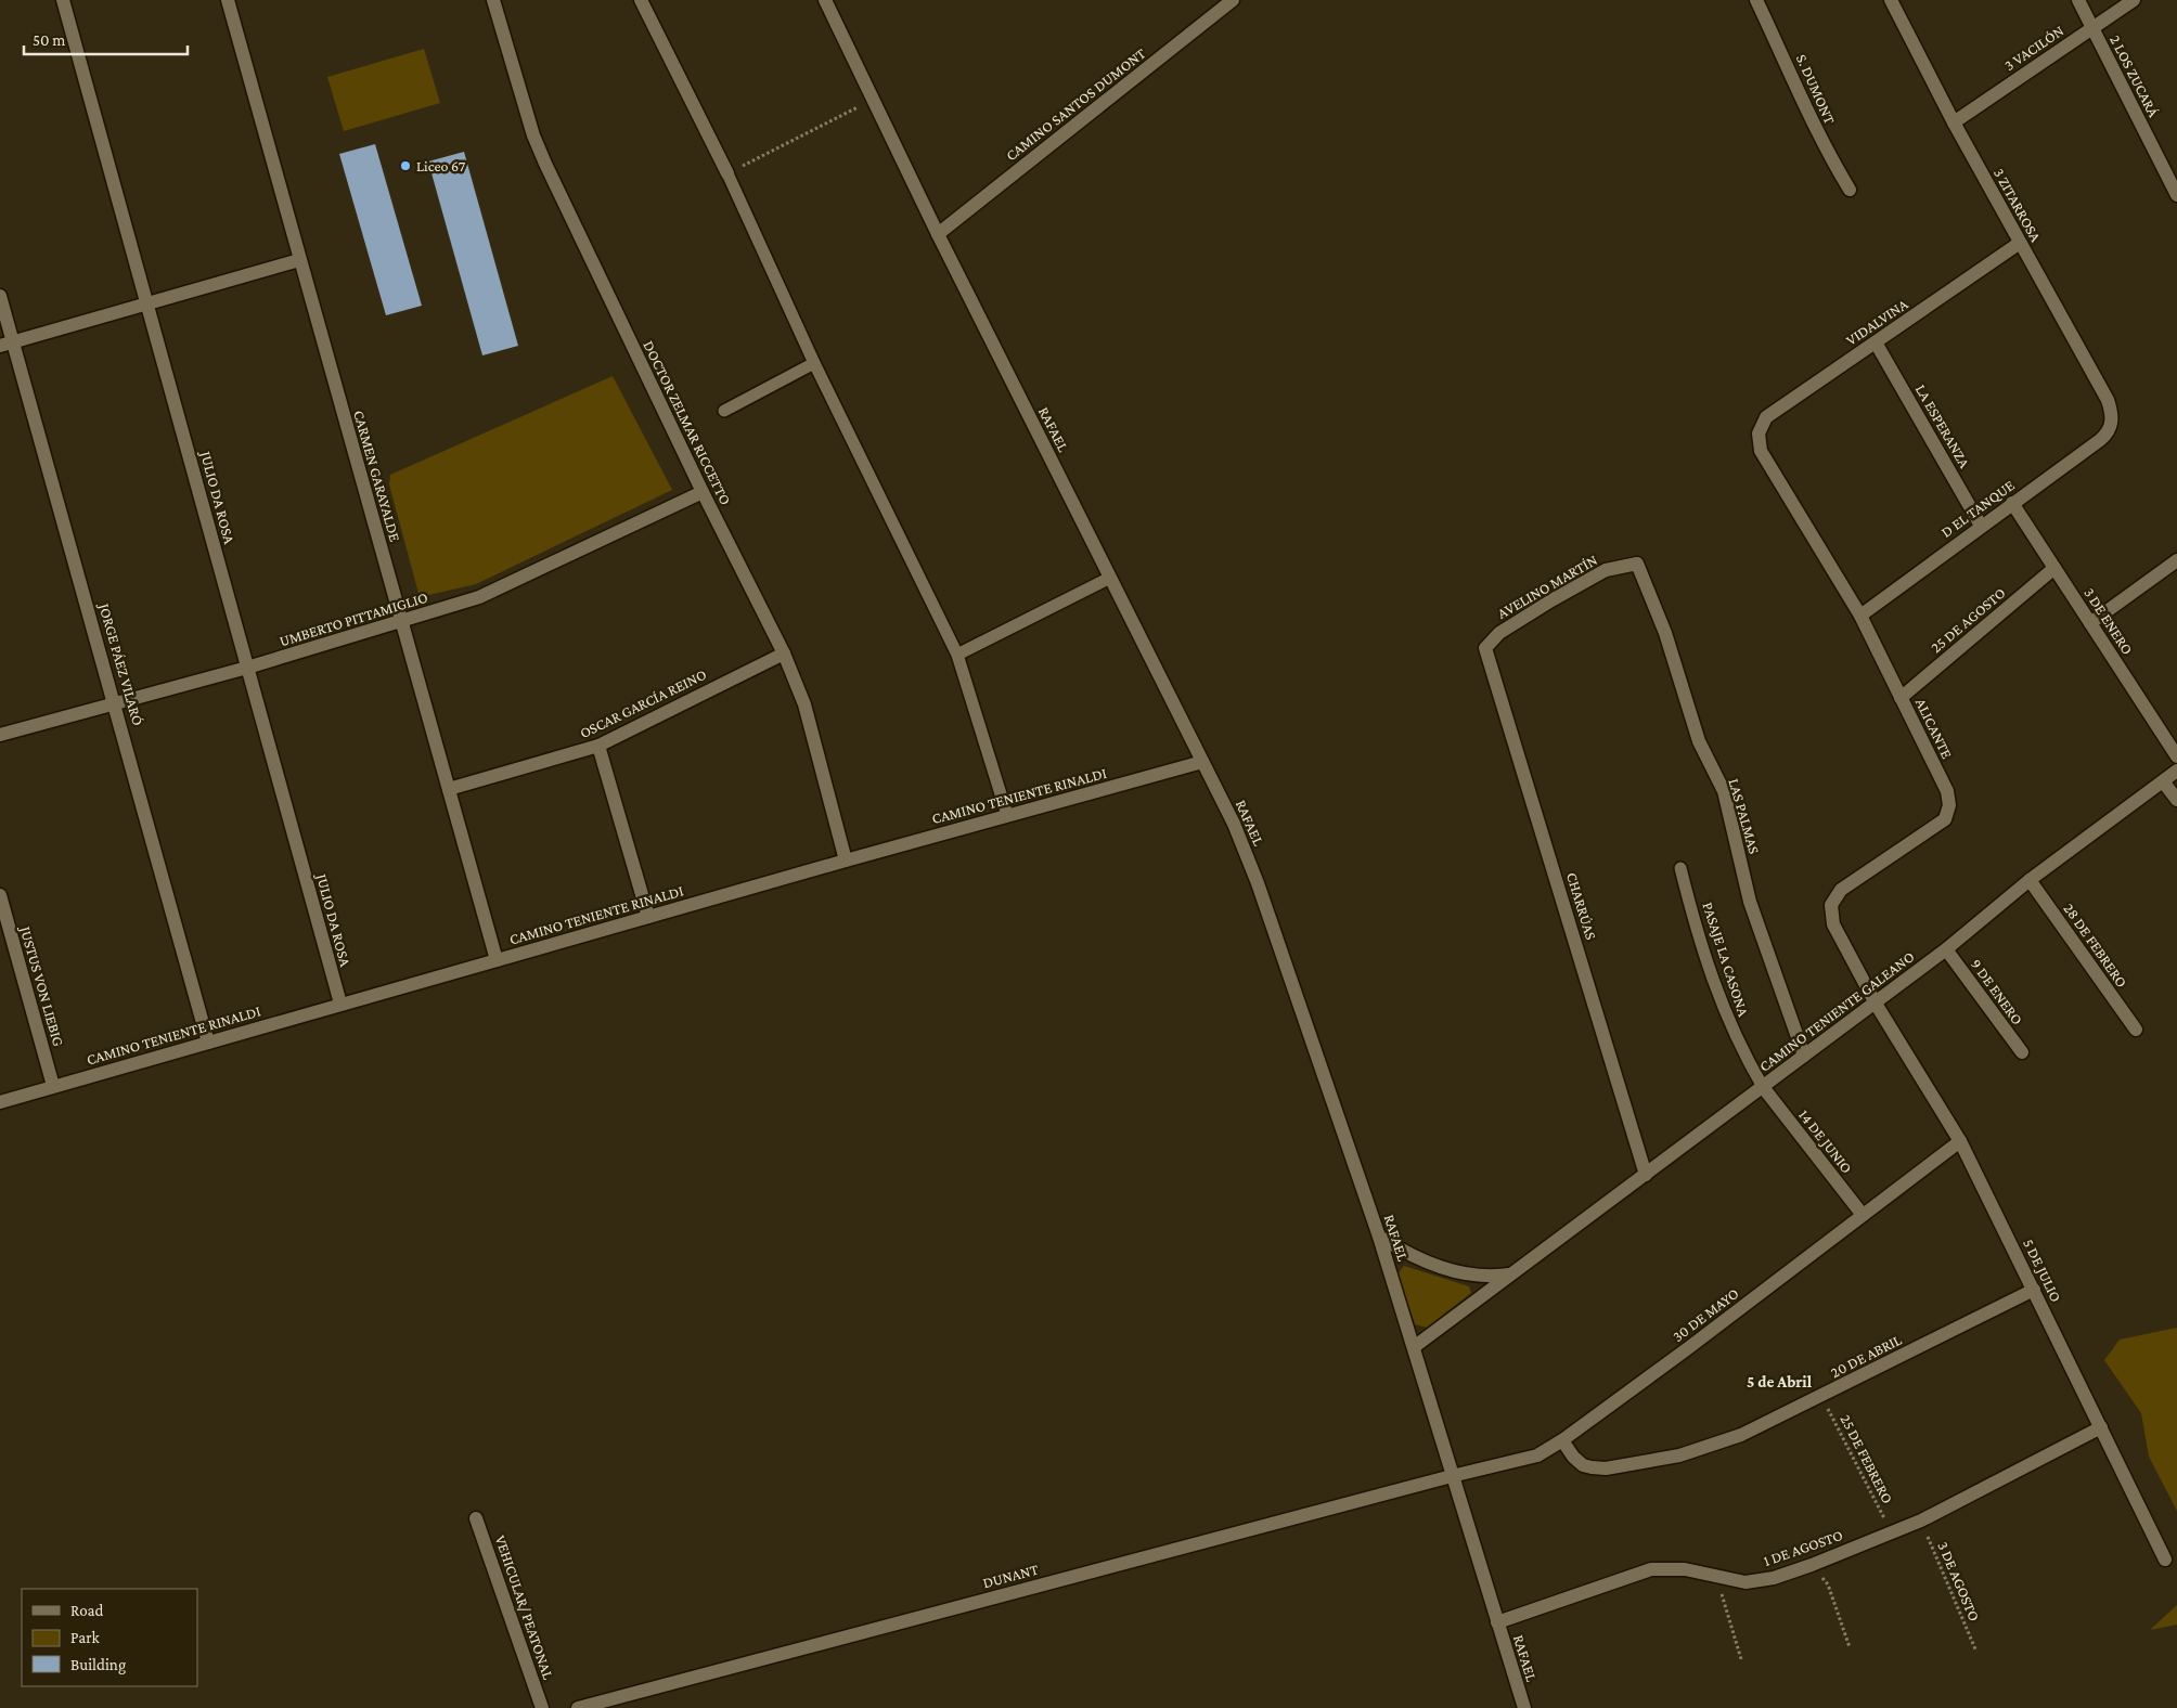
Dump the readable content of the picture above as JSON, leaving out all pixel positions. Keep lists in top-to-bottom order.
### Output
{
  "streets": {
    "street": [
      "3 VACILÓN",
      "2 LOS ZUCARÁ",
      "S. DUMONT",
      "CAMINO SANTOS DUMONT",
      "3 ZITARROSA",
      "VIDALVINA",
      "DOCTOR ZELMAR RICCETTO",
      "LA ESPERANZA",
      "RAFAEL",
      "CARMEN GARAYALDE",
      "JULIO DA ROSA",
      "D EL TANQUE",
      "AVELINO MARTÍN",
      "UMBERTO PITTAMIGLIO",
      "25 DE AGOSTO",
      "3 DE ENERO",
      "JORGE PÁEZ VILARÓ",
      "OSCAR GARCÍA REINO",
      "ALICANTE",
      "CAMINO TENIENTE RINALDI",
      "LAS PALMAS",
      "CHARRÚAS",
      "28 DE FEBRERO",
      "JUSTUS VON LIEBIG",
      "9 DE ENERO",
      "CAMINO TENIENTE GALEANO",
      "14 DE JUNIO",
      "5 DE JULIO",
      "30 DE MAYO",
      "20 DE ABRIL",
      "1 DE AGOSTO",
      "DUNANT",
      "VEHICULAR/ PEATONAL"
    ],
    "lane": ["PASAJE LA CASONA"],
    "path": ["25 DE FEBRERO", "3 DE AGOSTO"]
  },
  "crossings": [
    ["3 VACILÓN", "2 LOS ZUCARÁ"],
    ["3 VACILÓN", "3 ZITARROSA"],
    ["CAMINO SANTOS DUMONT", "RAFAEL"],
    ["3 ZITARROSA", "VIDALVINA"],
    ["3 ZITARROSA", "D EL TANQUE"],
    ["VIDALVINA", "LA ESPERANZA"],
    ["VIDALVINA", "ALICANTE"],
    ["DOCTOR ZELMAR RICCETTO", "UMBERTO PITTAMIGLIO"],
    ["DOCTOR ZELMAR RICCETTO", "OSCAR GARCÍA REINO"],
    ["DOCTOR ZELMAR RICCETTO", "CAMINO TENIENTE RINALDI"],
    ["LA ESPERANZA", "D EL TANQUE"],
    ["RAFAEL", "CAMINO TENIENTE RINALDI"],
    ["RAFAEL", "CAMINO TENIENTE GALEANO"],
    ["RAFAEL", "30 DE MAYO"],
    ["RAFAEL", "1 DE AGOSTO"],
    ["RAFAEL", "DUNANT"],
    ["CARMEN GARAYALDE", "UMBERTO PITTAMIGLIO"],
    ["CARMEN GARAYALDE", "OSCAR GARCÍA REINO"],
    ["CARMEN GARAYALDE", "CAMINO TENIENTE RINALDI"],
    ["JULIO DA ROSA", "UMBERTO PITTAMIGLIO"],
    ["JULIO DA ROSA", "CAMINO TENIENTE RINALDI"],
    ["D EL TANQUE", "3 DE ENERO"],
    ["D EL TANQUE", "ALICANTE"],
    ["AVELINO MARTÍN", "LAS PALMAS"],
    ["AVELINO MARTÍN", "CHARRÚAS"],
    ["UMBERTO PITTAMIGLIO", "JORGE PÁEZ VILARÓ"],
    ["25 DE AGOSTO", "3 DE ENERO"],
    ["25 DE AGOSTO", "ALICANTE"],
    ["JORGE PÁEZ VILARÓ", "CAMINO TENIENTE RINALDI"],
    ["ALICANTE", "CAMINO TENIENTE GALEANO"],
    ["ALICANTE", "5 DE JULIO"],
    ["CAMINO TENIENTE RINALDI", "JUSTUS VON LIEBIG"],
    ["LAS PALMAS", "CAMINO TENIENTE GALEANO"],
    ["CHARRÚAS", "CAMINO TENIENTE GALEANO"],
    ["28 DE FEBRERO", "CAMINO TENIENTE GALEANO"],
    ["PASAJE LA CASONA", "CAMINO TENIENTE GALEANO"],
    ["PASAJE LA CASONA", "14 DE JUNIO"],
    ["9 DE ENERO", "CAMINO TENIENTE GALEANO"],
    ["CAMINO TENIENTE GALEANO", "14 DE JUNIO"],
    ["CAMINO TENIENTE GALEANO", "5 DE JULIO"],
    ["14 DE JUNIO", "30 DE MAYO"],
    ["5 DE JULIO", "30 DE MAYO"],
    ["5 DE JULIO", "20 DE ABRIL"],
    ["5 DE JULIO", "1 DE AGOSTO"],
    ["30 DE MAYO", "20 DE ABRIL"],
    ["30 DE MAYO", "DUNANT"],
    ["20 DE ABRIL", "25 DE FEBRERO"],
    ["25 DE FEBRERO", "1 DE AGOSTO"],
    ["1 DE AGOSTO", "3 DE AGOSTO"]
  ],
  "districts": ["5 de Abril"],
  "places": ["Liceo 67"],
  "legend": ["Road", "Park", "Building"],
  "scale_bar": "50 m"
}
